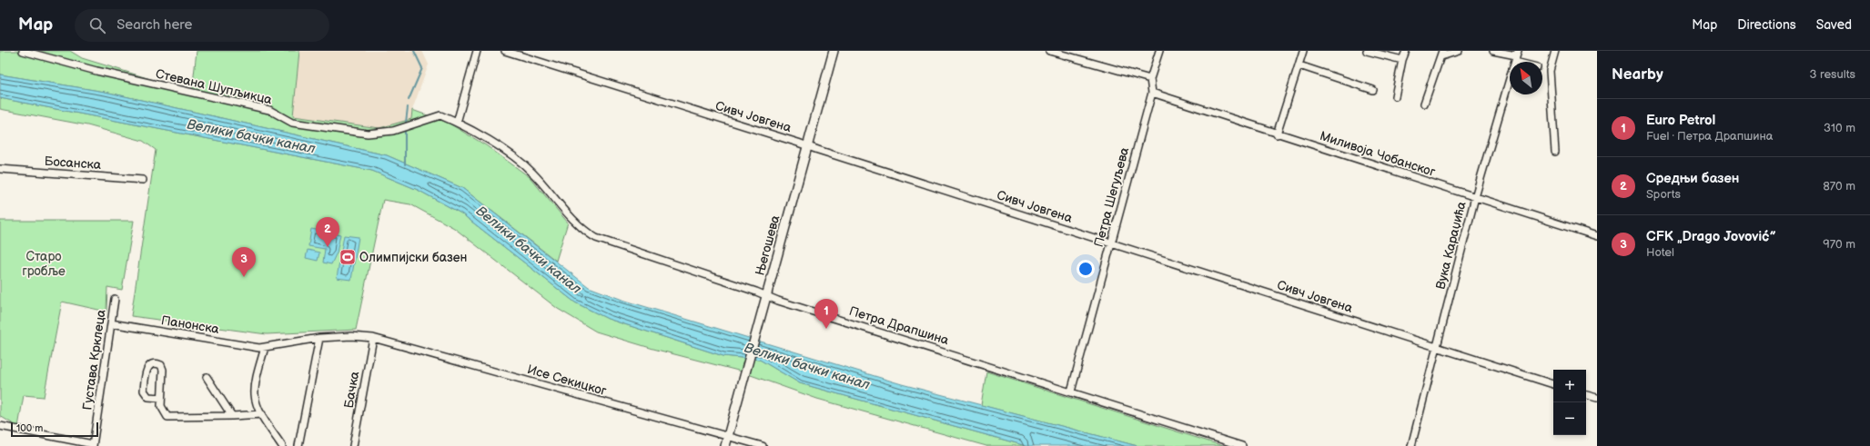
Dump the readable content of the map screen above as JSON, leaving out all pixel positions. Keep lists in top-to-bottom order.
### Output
{
  "streets": {
    "street": [
      "Стевана Шупљикца",
      "Сивч Јовгена",
      "Миливоја Чобанског",
      "Босанска",
      "Петра Шегуљева",
      "Његошева",
      "Вука Караџића",
      "Панонска",
      "Петра Драпшина",
      "Густава Крклеца",
      "Исе Секицког",
      "Бачка"
    ]
  },
  "crossings": [
    ["Стевана Шупљикца", "Петра Драпшина"],
    ["Сивч Јовгена", "Петра Шегуљева"],
    ["Сивч Јовгена", "Његошева"],
    ["Сивч Јовгена", "Вука Караџића"],
    ["Миливоја Чобанског", "Петра Шегуљева"],
    ["Миливоја Чобанског", "Вука Караџића"],
    ["Петра Шегуљева", "Петра Драпшина"],
    ["Његошева", "Петра Драпшина"],
    ["Његошева", "Исе Секицког"],
    ["Панонска", "Густава Крклеца"],
    ["Панонска", "Исе Секицког"],
    ["Исе Секицког", "Бачка"]
  ],
  "water": ["Велики бачки канал"],
  "parks": ["Старо гробље"],
  "places": {
    "sports": ["Олимпијски базен"]
  },
  "scale_bar": "100 m",
  "north": "top left",
  "page": {
    "header": "Map",
    "search": "Search here",
    "nav": ["Map", "Directions", "Saved"],
    "heading": ["Nearby", "3 results"],
    "list": [
      {
        "mark": "1",
        "name": "Euro Petrol",
        "note": "Fuel · Петра Драпшина",
        "value": "310 m"
      },
      {
        "mark": "2",
        "name": "Средњи базен",
        "note": "Sports",
        "value": "870 m"
      },
      {
        "mark": "3",
        "name": "CFK „Drago Jovović”",
        "note": "Hotel",
        "value": "970 m"
      }
    ],
    "pins": ["2", "3", "1"],
    "map_buttons": ["+", "−"],
    "scale": "100 m"
  }
}
